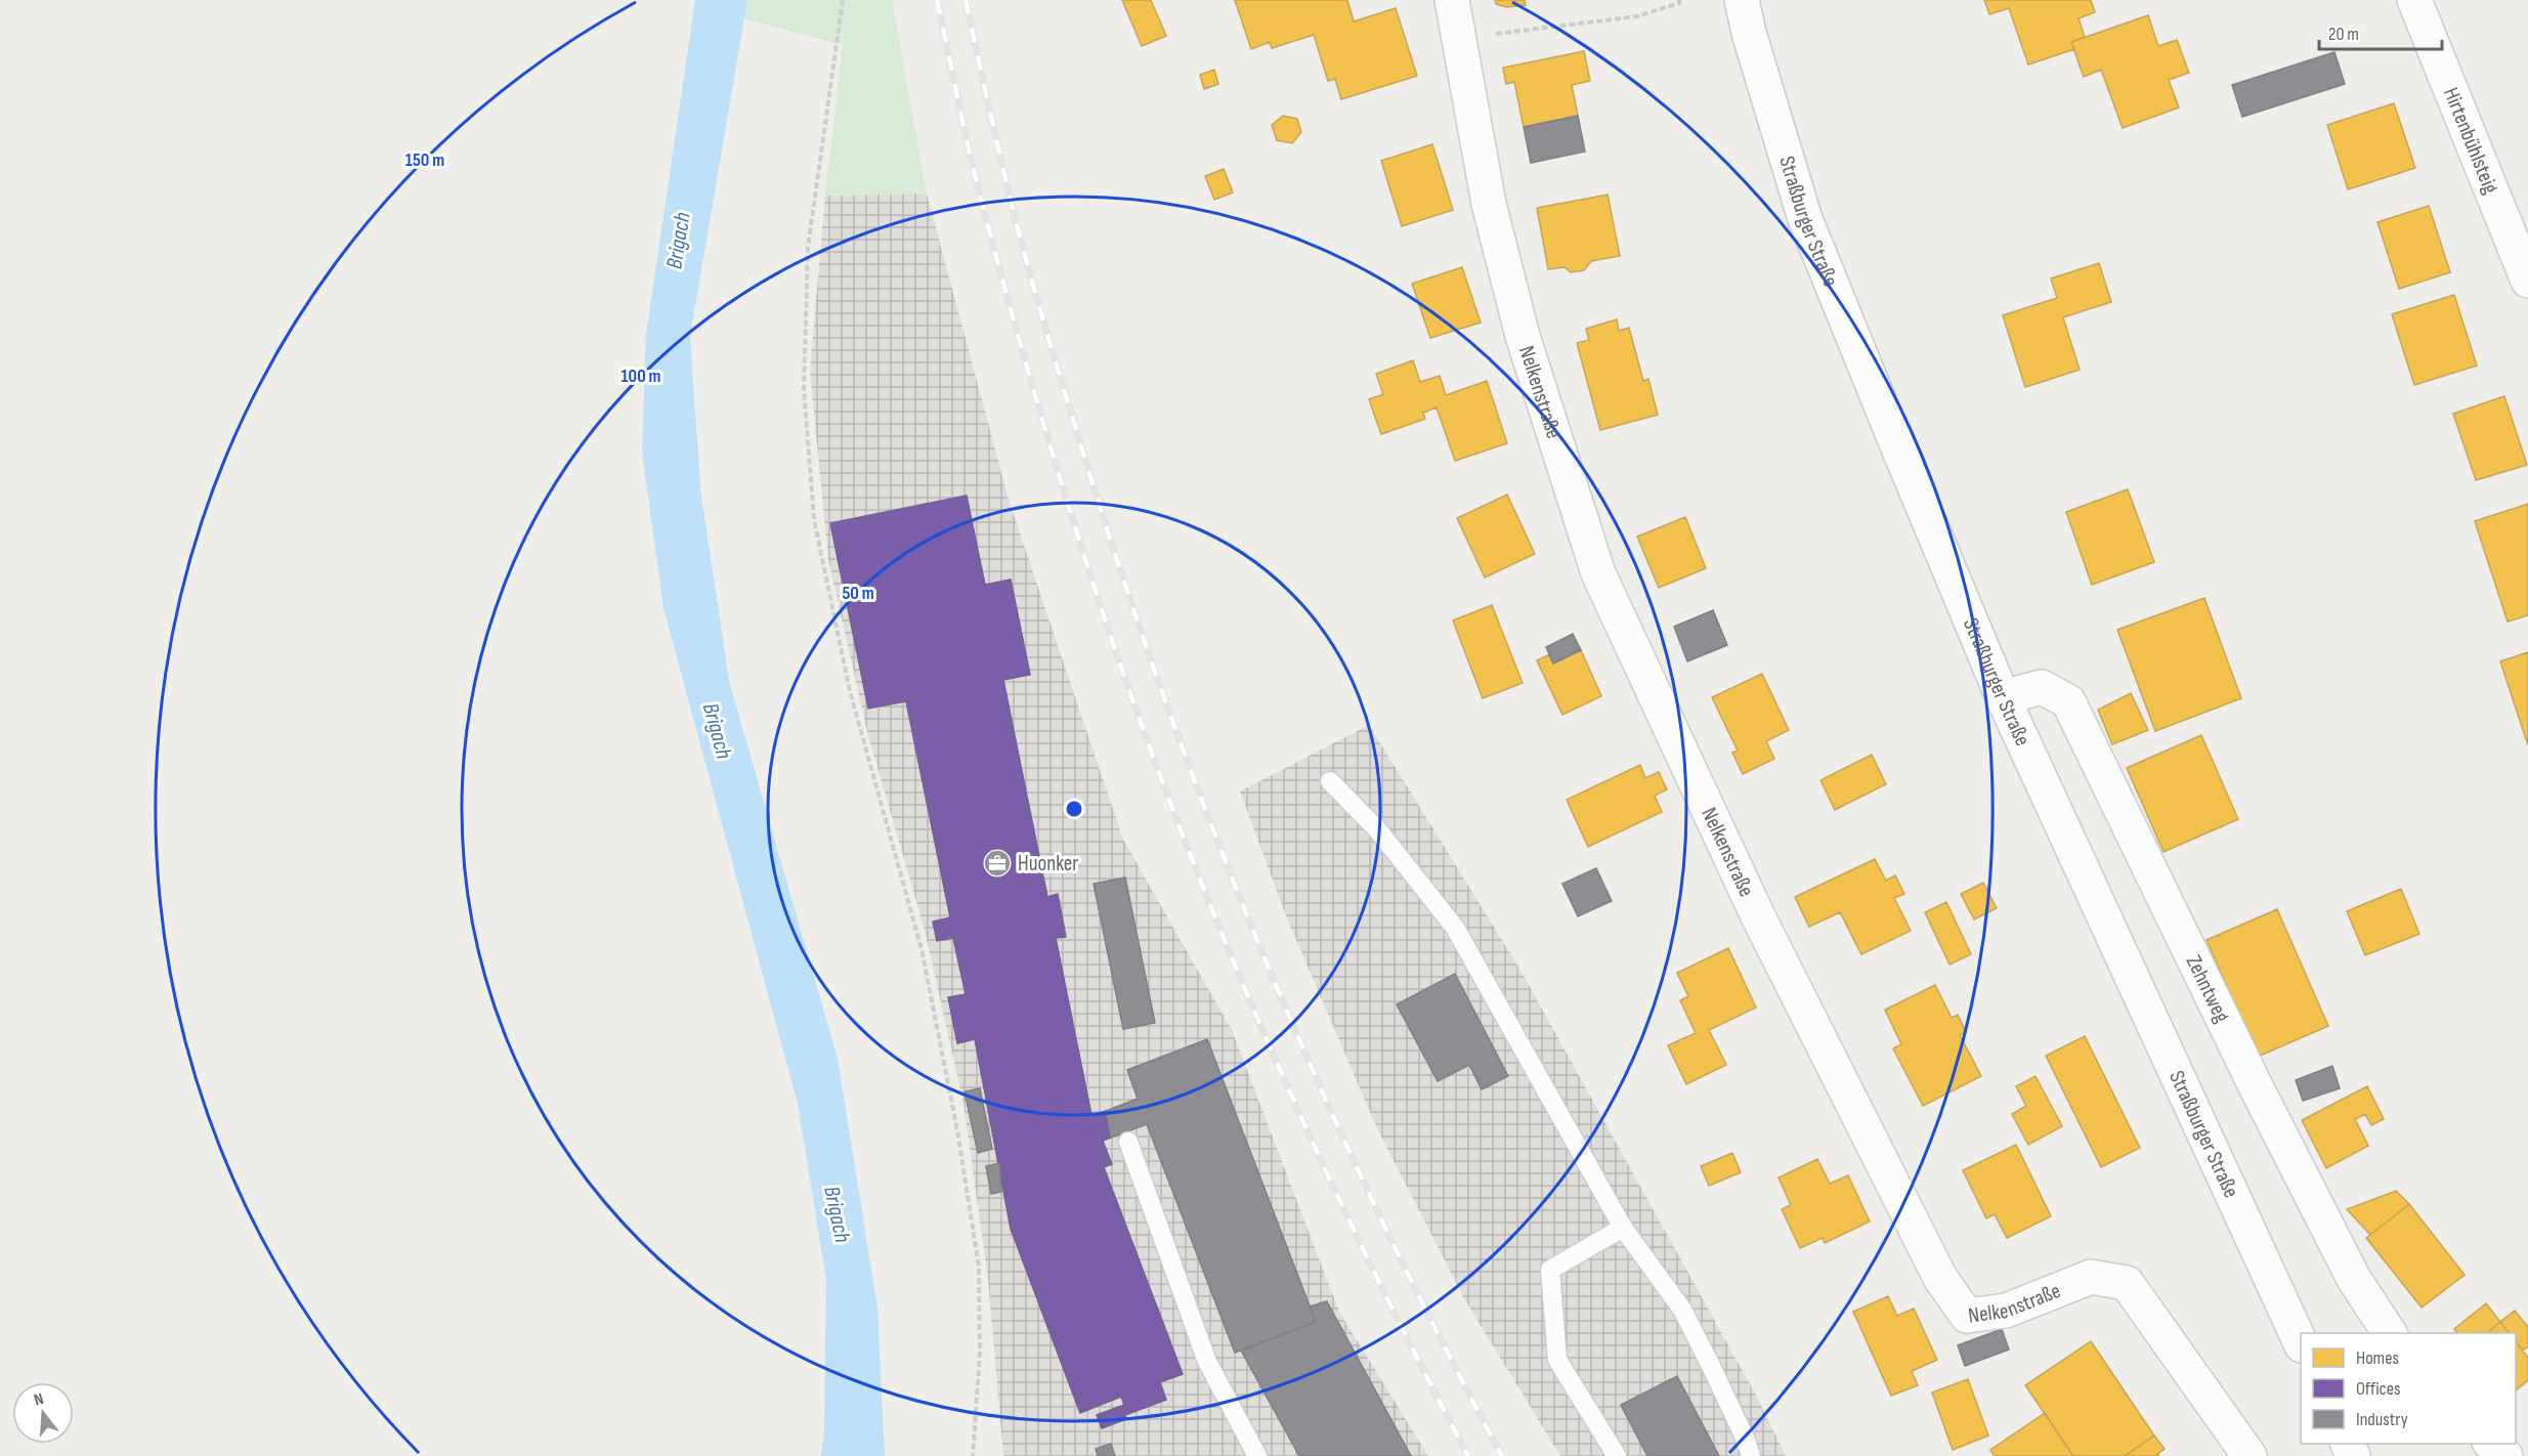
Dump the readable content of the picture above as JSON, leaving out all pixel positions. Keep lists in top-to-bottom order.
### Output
{
  "streets": {
    "street": [
      "Hirtenbühlsteig",
      "Straßburger Straße",
      "Nelkenstraße",
      "Zehntweg"
    ]
  },
  "crossings": [
    ["Straßburger Straße", "Zehntweg"]
  ],
  "water": ["Brigach"],
  "places": {
    "office": ["Huonker"]
  },
  "legend": ["Homes", "Offices", "Industry"],
  "scale_bar": "20 m",
  "north": "top",
  "rings": ["150 m", "100 m", "50 m"]
}
